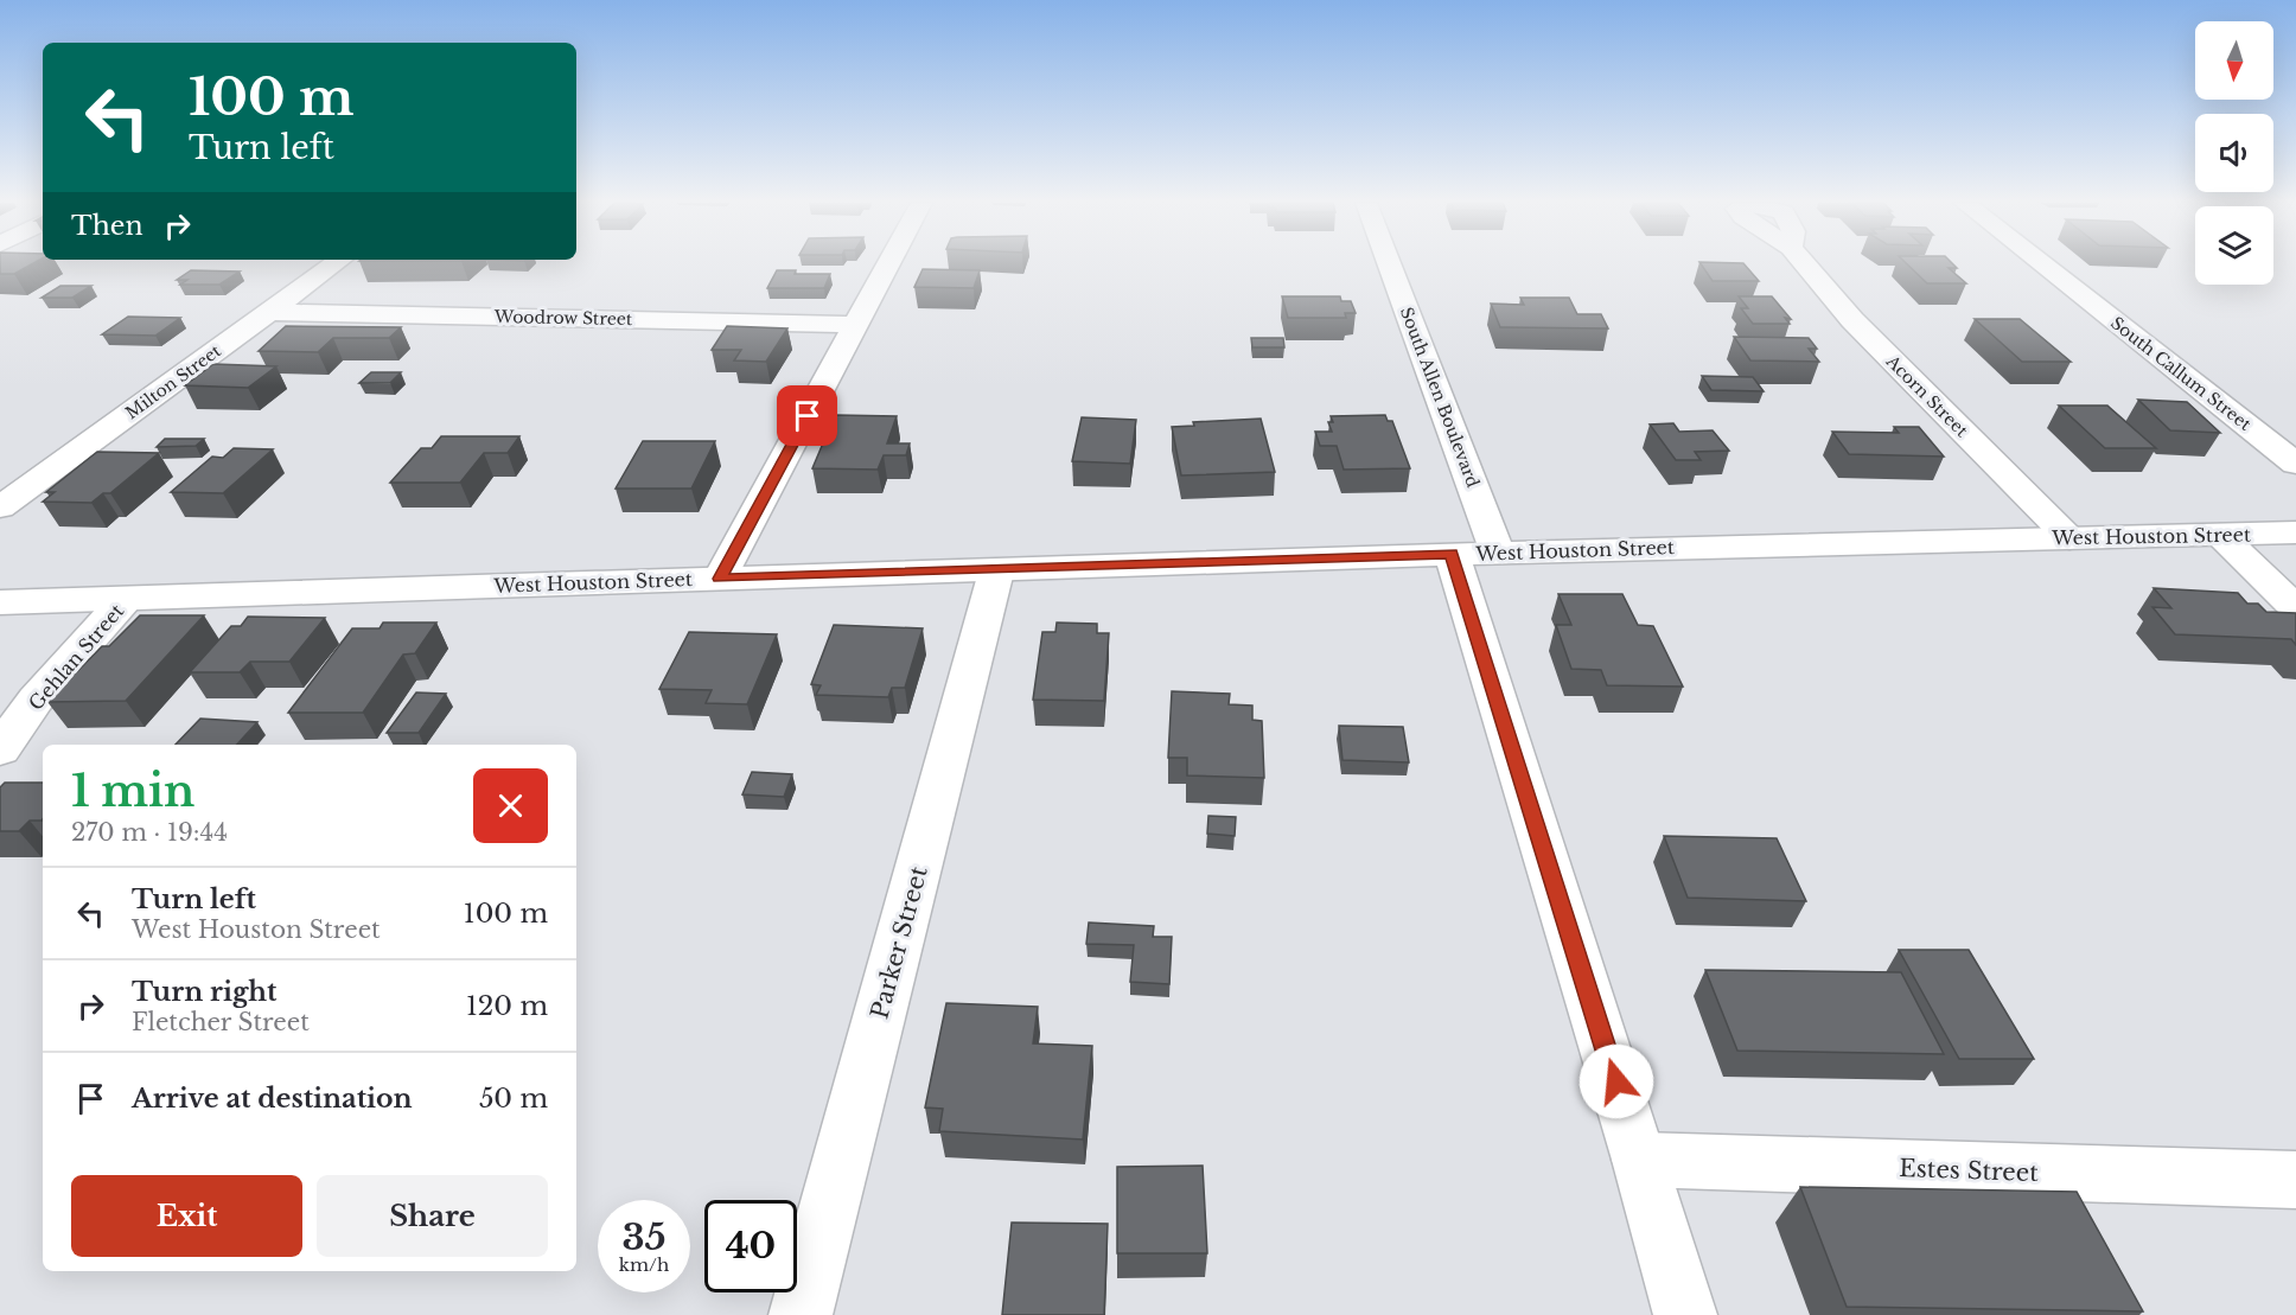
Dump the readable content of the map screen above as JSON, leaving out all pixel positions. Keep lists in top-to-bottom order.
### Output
{
  "streets": {
    "street": [
      "Woodrow Street",
      "South Callum Street",
      "Milton Street",
      "Acorn Street",
      "South Allen Boulevard",
      "West Houston Street",
      "Gehlan Street",
      "Parker Street",
      "Estes Street"
    ]
  },
  "crossings": [
    ["Woodrow Street", "Milton Street"],
    ["Acorn Street", "West Houston Street"],
    ["South Allen Boulevard", "West Houston Street"],
    ["South Allen Boulevard", "Estes Street"],
    ["West Houston Street", "Gehlan Street"],
    ["West Houston Street", "Parker Street"]
  ],
  "north": "bottom",
  "page": {
    "turn": ["100 m", "Turn left"],
    "then": "Then",
    "heading": ["1 min", "270 m · 19:44"],
    "list": [
      {
        "name": "Turn left",
        "note": "West Houston Street",
        "value": "100 m"
      },
      {
        "name": "Turn right",
        "note": "Fletcher Street",
        "value": "120 m"
      },
      {
        "name": "Arrive at destination",
        "value": "50 m"
      }
    ],
    "buttons": ["Exit", "Share"],
    "speed": "35 km/h",
    "limit": "40"
  }
}
